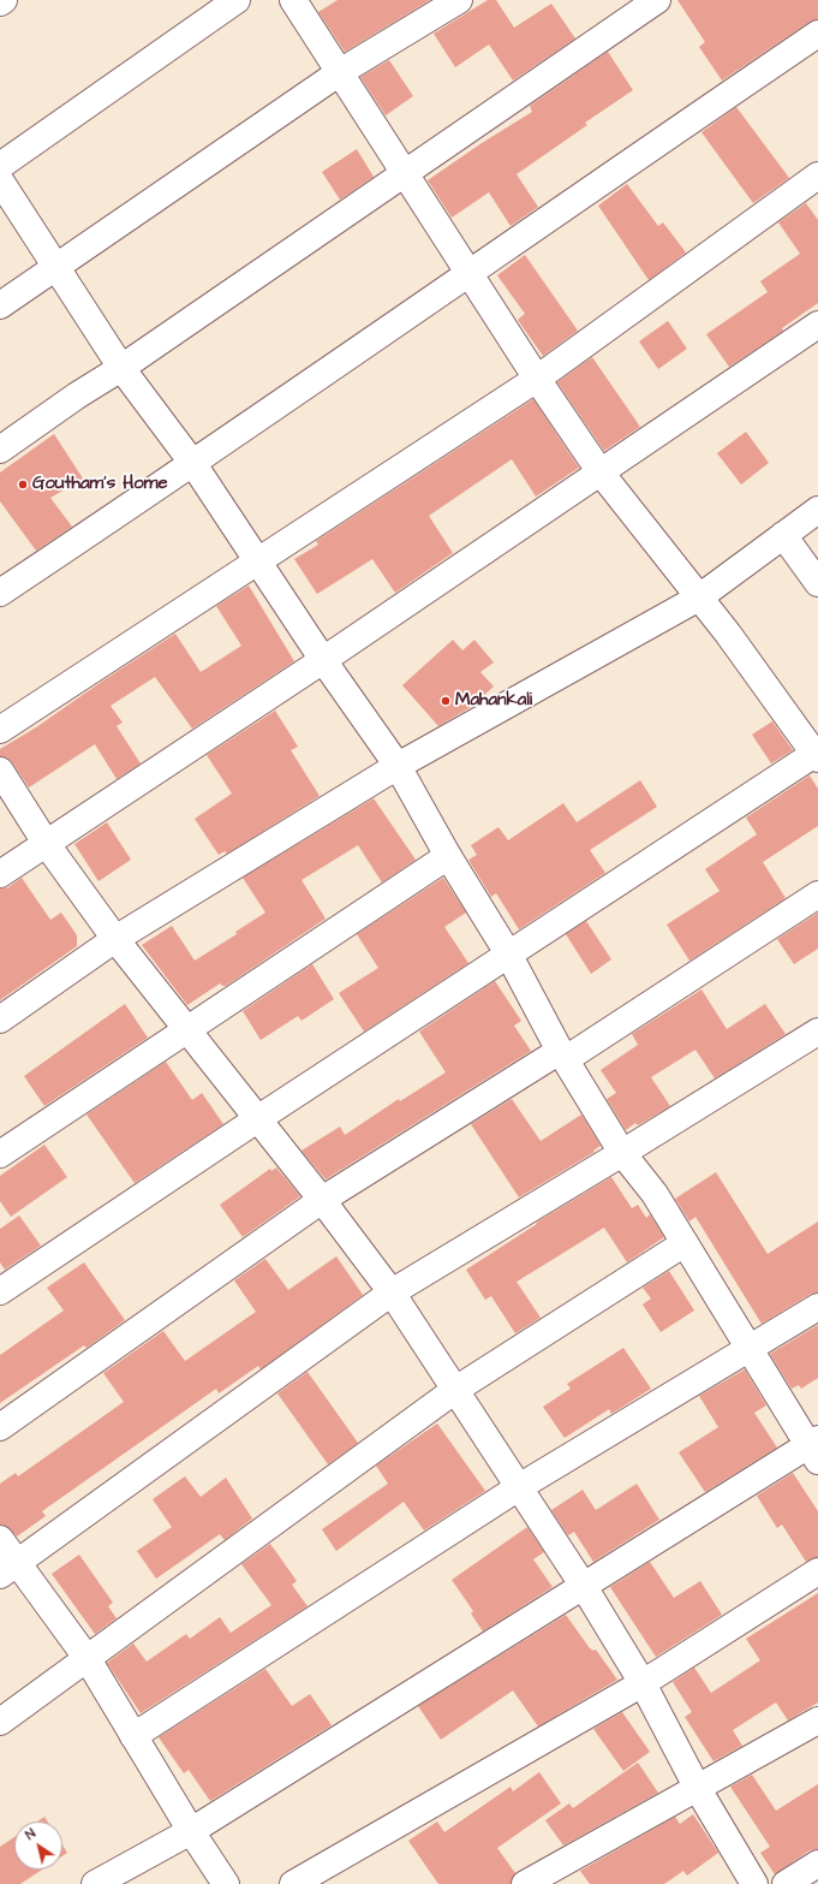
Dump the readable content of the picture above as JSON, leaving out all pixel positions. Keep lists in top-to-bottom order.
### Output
{
  "places": ["Goutham's Home", "Mahankali"],
  "north": "top left"
}
